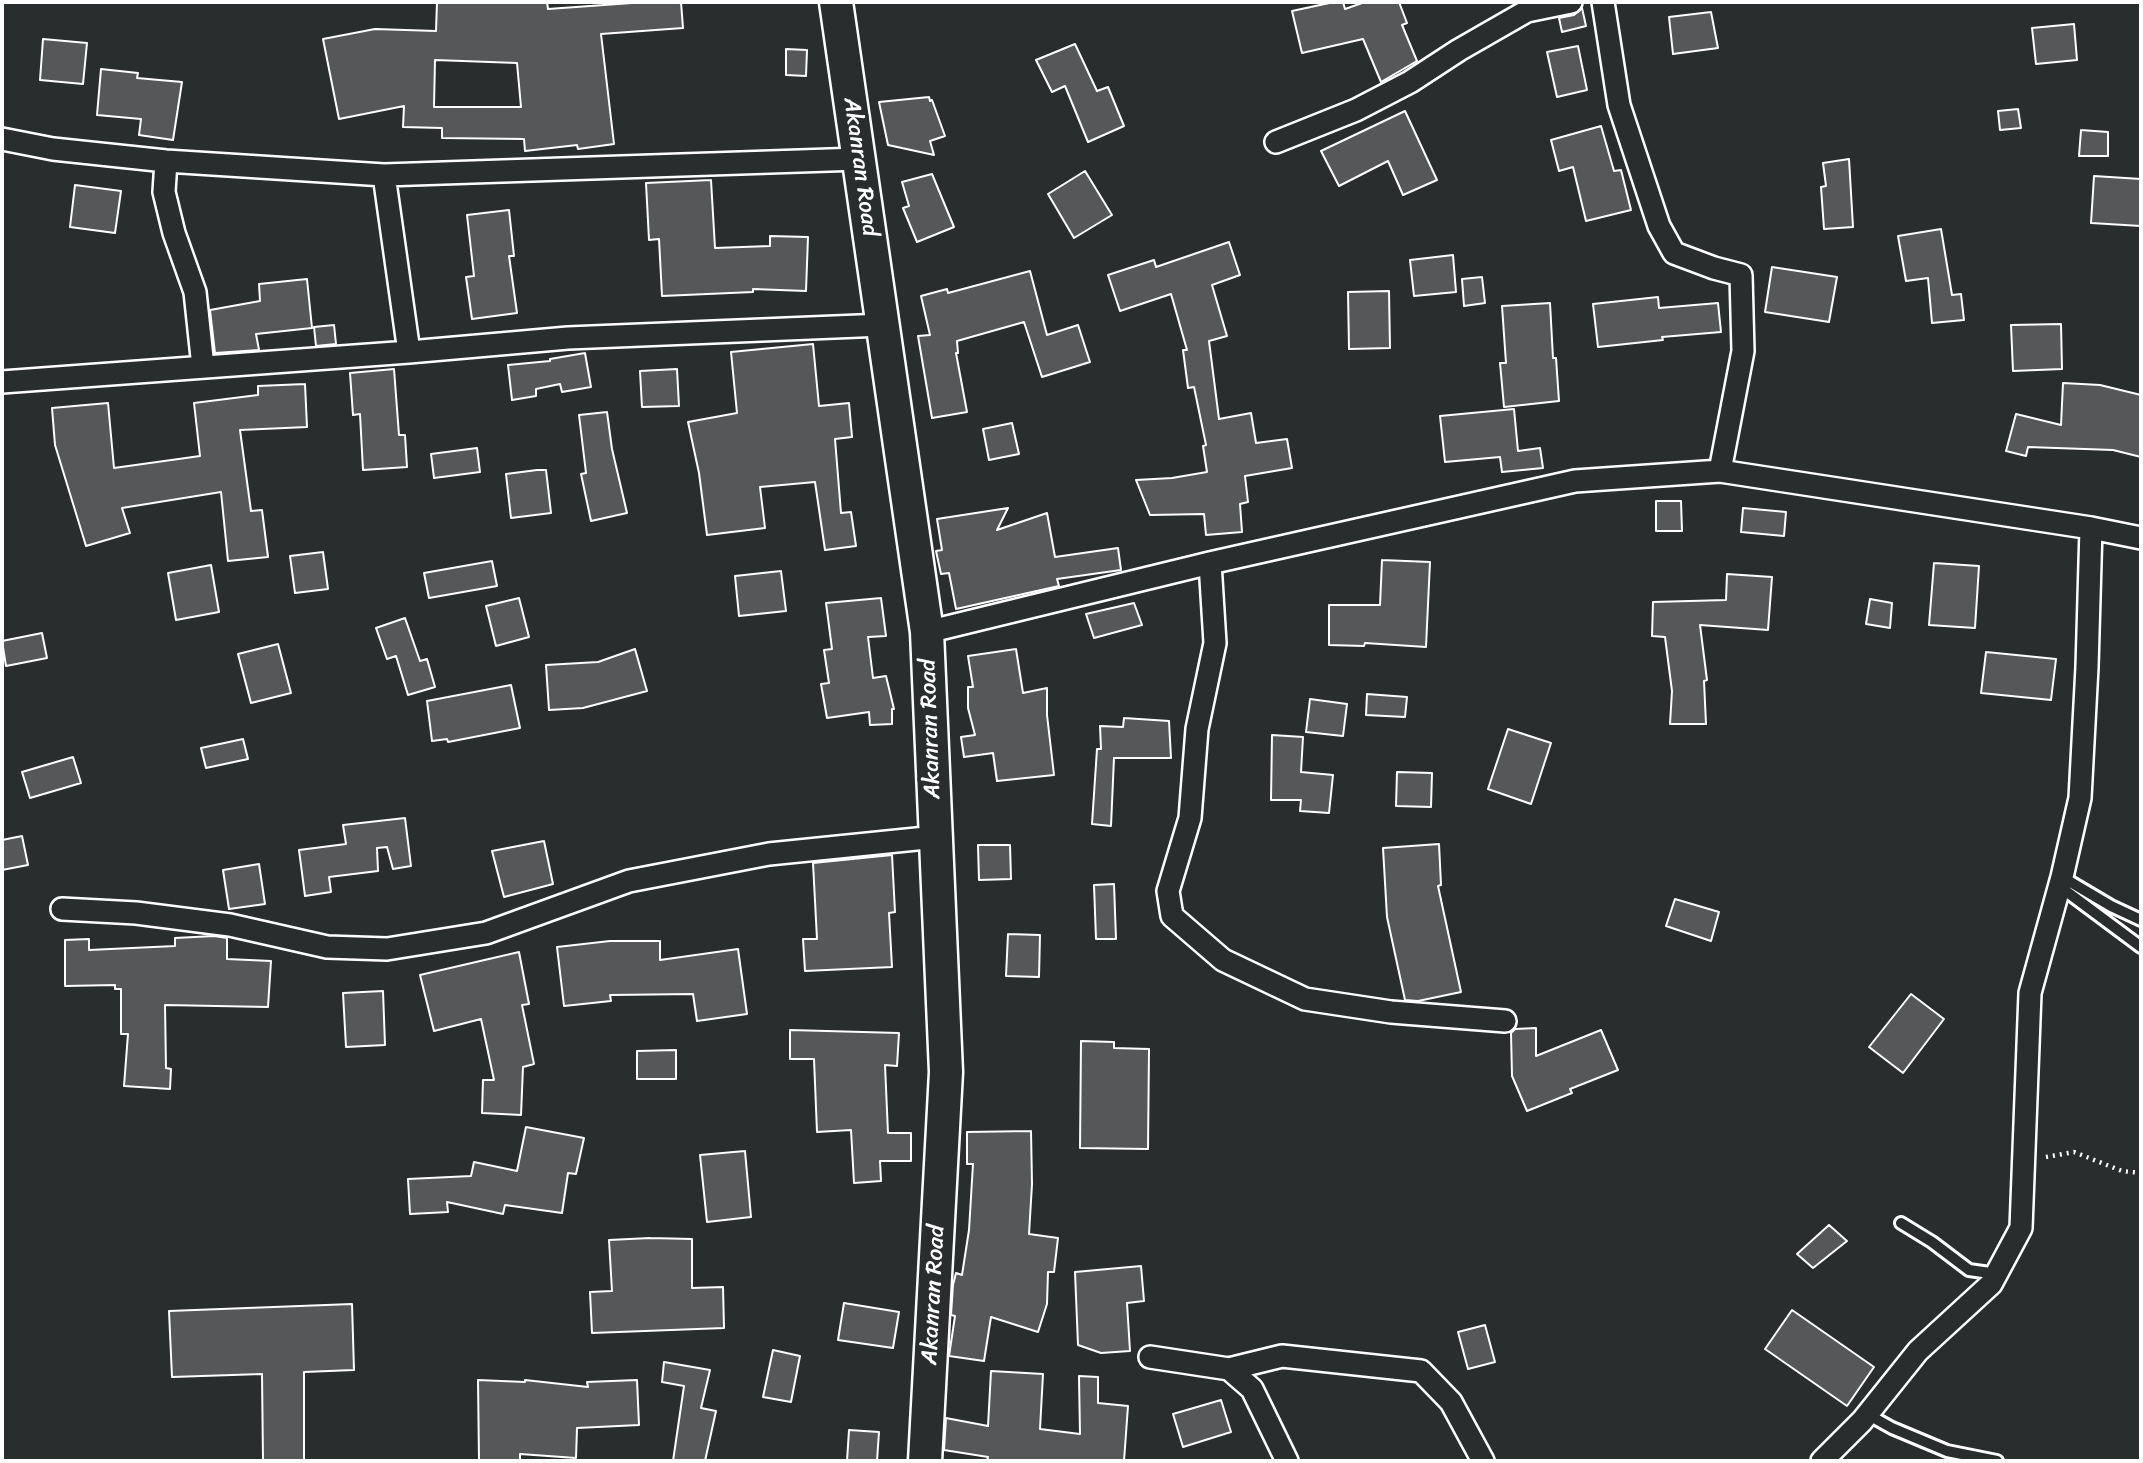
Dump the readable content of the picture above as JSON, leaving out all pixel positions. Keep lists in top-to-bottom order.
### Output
{
  "streets": {
    "main road": ["Akanran Road"]
  }
}
